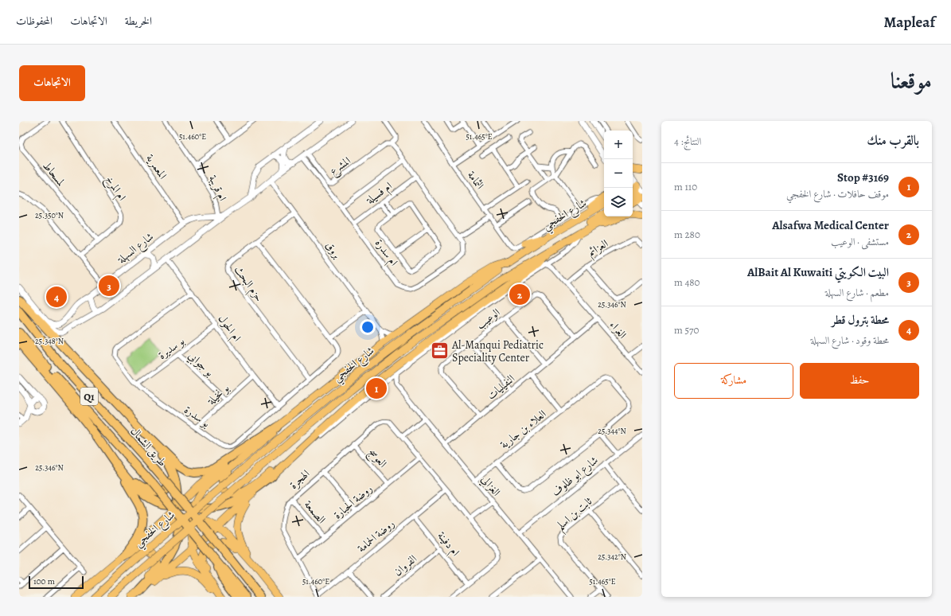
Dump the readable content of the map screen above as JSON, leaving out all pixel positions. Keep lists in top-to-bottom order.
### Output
{
  "streets": {
    "highway": ["شارع الخفجي", "Q1", "طريق الشمال"],
    "street": [
      "المشرع",
      "المعمرية",
      "لمسحاط",
      "الثمامة",
      "ام المرخ",
      "ام قريبة",
      "ام فسيلة",
      "شارع السهلة",
      "العزائم",
      "بروق",
      "ام سدرة",
      "حزم البحث",
      "الوعيب",
      "ام الحول",
      "الغراء",
      "بو سديرة",
      "بو جوابي",
      "النفيليات",
      "بو نخيلة",
      "بو سدرة",
      "العلاء بن جارية",
      "العوسج",
      "شارع ابو ظلوف",
      "الهجرة",
      "الغزالي",
      "روضة الحبارة",
      "الصمعة",
      "ثابت بن اسلم",
      "روضة الحمامة",
      "ام دفينة",
      "الفروان"
    ]
  },
  "crossings": [
    ["المشرع", "شارع السهلة"],
    ["المشرع", "ام سدرة"],
    ["المعمرية", "شارع السهلة"],
    ["لمسحاط", "ام المرخ"],
    ["الثمامة", "شارع الخفجي"],
    ["ام قريبة", "شارع السهلة"],
    ["ام فسيلة", "ام سدرة"],
    ["شارع الخفجي", "الغراء"],
    ["شارع السهلة", "بروق"],
    ["شارع السهلة", "ام سدرة"],
    ["شارع السهلة", "ام الحول"],
    ["العزائم", "الغراء"],
    ["بروق", "حزم البحث"],
    ["حزم البحث", "بو سدرة"],
    ["الوعيب", "النفيليات"],
    ["ام الحول", "بو سديرة"],
    ["ام الحول", "بو نخيلة"],
    ["ام الحول", "بو سدرة"],
    ["الغراء", "النفيليات"],
    ["بو سديرة", "بو جوابي"],
    ["بو سديرة", "بو سدرة"],
    ["بو جوابي", "بو نخيلة"],
    ["النفيليات", "العلاء بن جارية"],
    ["النفيليات", "الغزالي"],
    ["بو نخيلة", "بو سدرة"],
    ["العلاء بن جارية", "الغزالي"],
    ["العوسج", "الهجرة"],
    ["العوسج", "روضة الحبارة"],
    ["شارع ابو ظلوف", "الغزالي"],
    ["الهجرة", "روضة الحبارة"],
    ["الهجرة", "الصمعة"],
    ["الهجرة", "روضة الحمامة"],
    ["الهجرة", "ام دفينة"],
    ["روضة الحبارة", "الصمعة"],
    ["روضة الحمامة", "ام دفينة"],
    ["ام دفينة", "الفروان"]
  ],
  "places": {
    "office": ["Al-Manqui Pediatric Speciality Center"]
  },
  "scale_bar": "100 m",
  "page": {
    "header": "Mapleaf",
    "nav": ["الخريطة", "الاتجاهات", "المحفوظات"],
    "title": "موقعنا",
    "buttons": [
      "الاتجاهات",
      ["حفظ", "مشاركة"]
    ],
    "heading": ["بالقرب منك", "النتائج: 4"],
    "map_buttons": ["+", "−"],
    "list": [
      {
        "mark": "1",
        "name": "Stop #3169",
        "note": "موقف حافلات · شارع الخفجي",
        "value": "110 m"
      },
      {
        "mark": "2",
        "name": "Alsafwa Medical Center",
        "note": "مستشفى · الوعيب",
        "value": "280 m"
      },
      {
        "mark": "3",
        "name": "البيت الكويتي AlBait Al Kuwaiti",
        "note": "مطعم · شارع السهلة",
        "value": "480 m"
      },
      {
        "mark": "4",
        "name": "محطة بترول قطر",
        "note": "محطة وقود · شارع السهلة",
        "value": "570 m"
      }
    ],
    "pins": [
      "3",
      "2",
      "4",
      "1"
    ],
    "scale": "100 m"
  },
  "coordinates": [
    "51.460°E",
    "51.465°E",
    "25.350°N",
    "25.346°N",
    "25.348°N",
    "25.344°N",
    "25.342°N"
  ]
}
